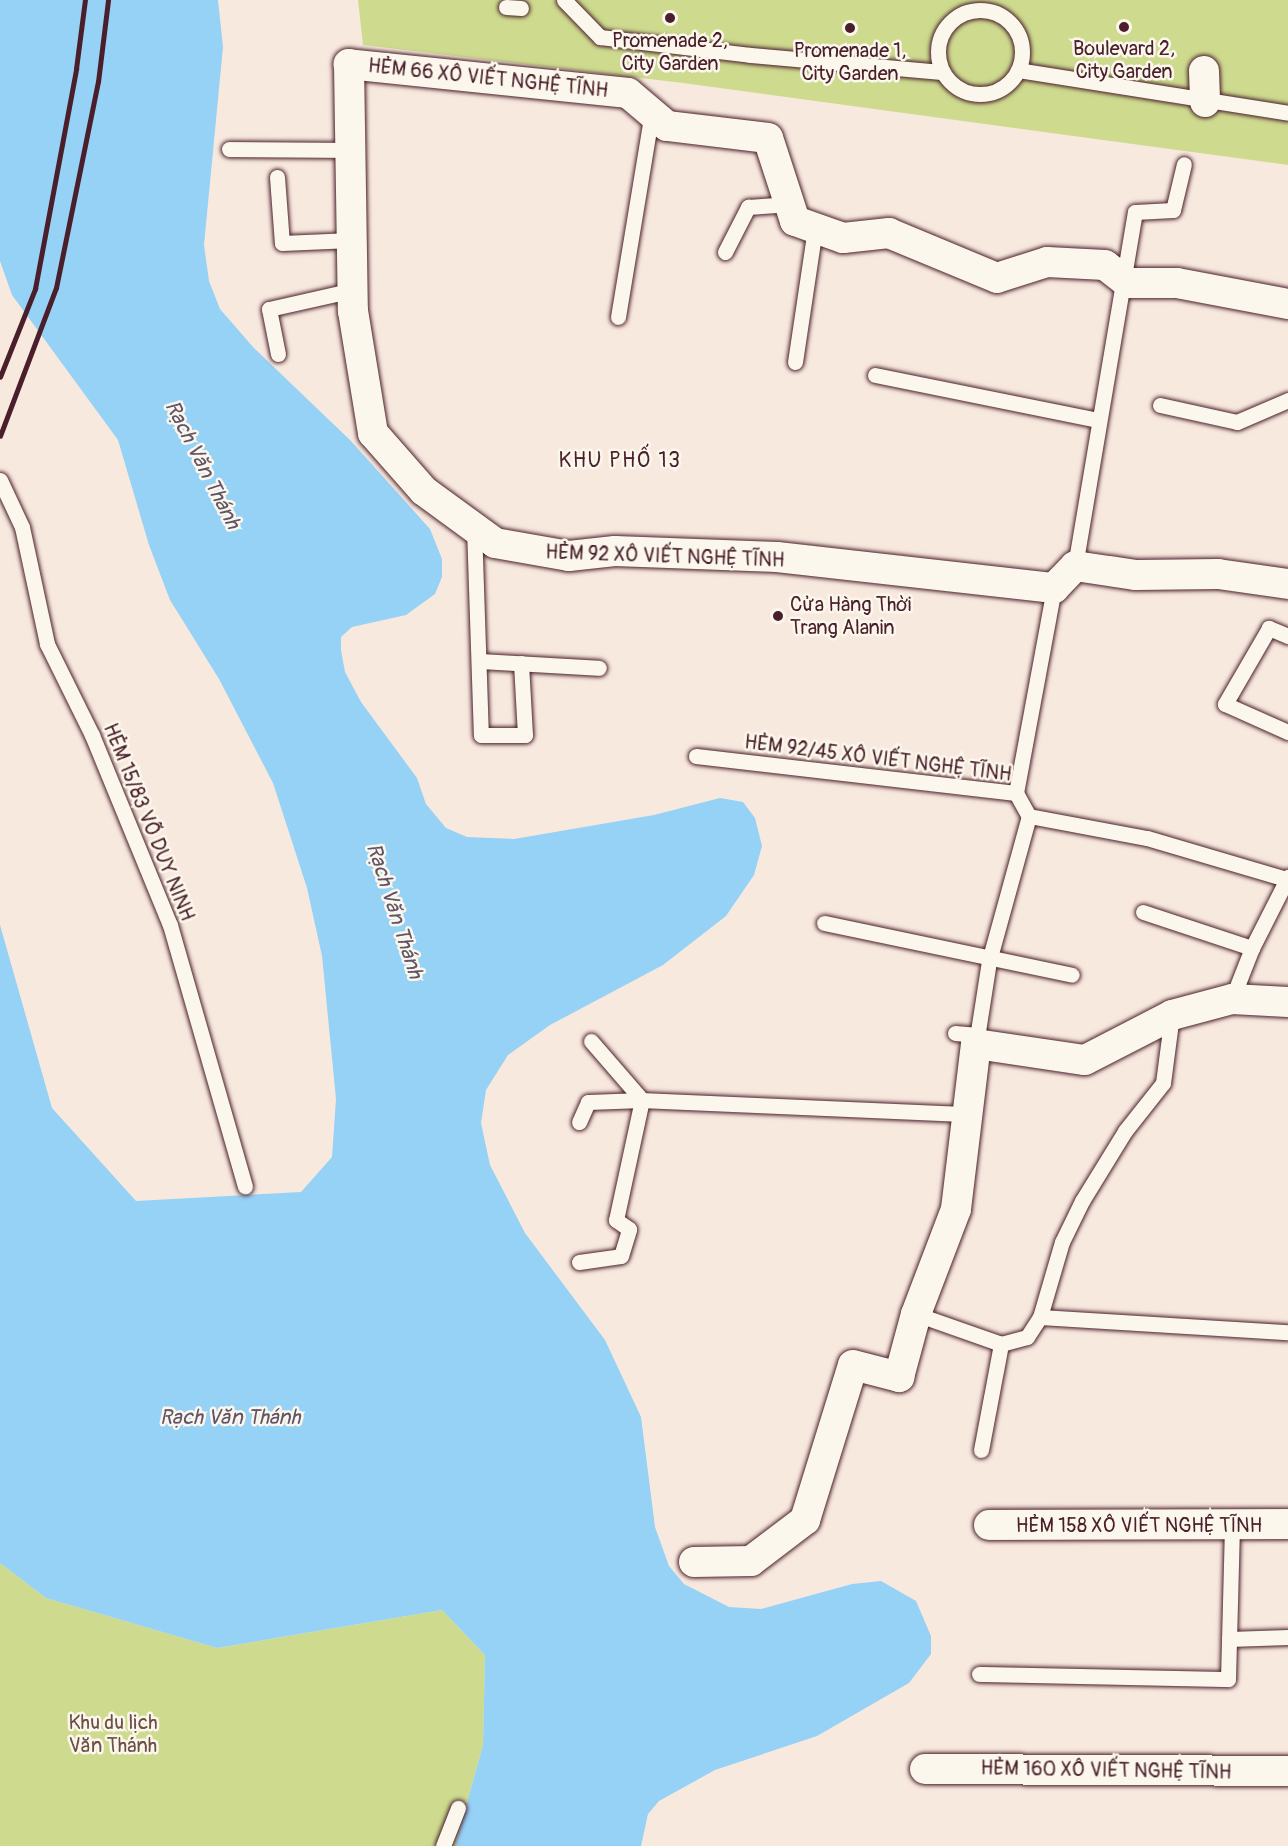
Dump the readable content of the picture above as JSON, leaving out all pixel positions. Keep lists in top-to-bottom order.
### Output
{
  "streets": {
    "street": [
      "HẺM 66 XÔ VIẾT NGHỆ TĨNH",
      "HẺM 92 XÔ VIẾT NGHỆ TĨNH",
      "HẺM 158 XÔ VIẾT NGHỆ TĨNH",
      "HẺM 160 XÔ VIẾT NGHỆ TĨNH"
    ],
    "lane": ["HẺM 92/45 XÔ VIẾT NGHỆ TĨNH", "HẺM 15/83 VÕ DUY NINH"]
  },
  "crossings": [
    ["HẺM 66 XÔ VIẾT NGHỆ TĨNH", "HẺM 92 XÔ VIẾT NGHỆ TĨNH"]
  ],
  "districts": ["KHU PHỐ 13"],
  "water": ["Rạch Văn Thánh"],
  "parks": ["Khu du lịch Văn Thánh"],
  "places": [
    "Promenade 2, City Garden",
    "Boulevard 2, City Garden",
    "Promenade 1, City Garden",
    "Cửa Hàng Thời Trang Alanin"
  ]
}
